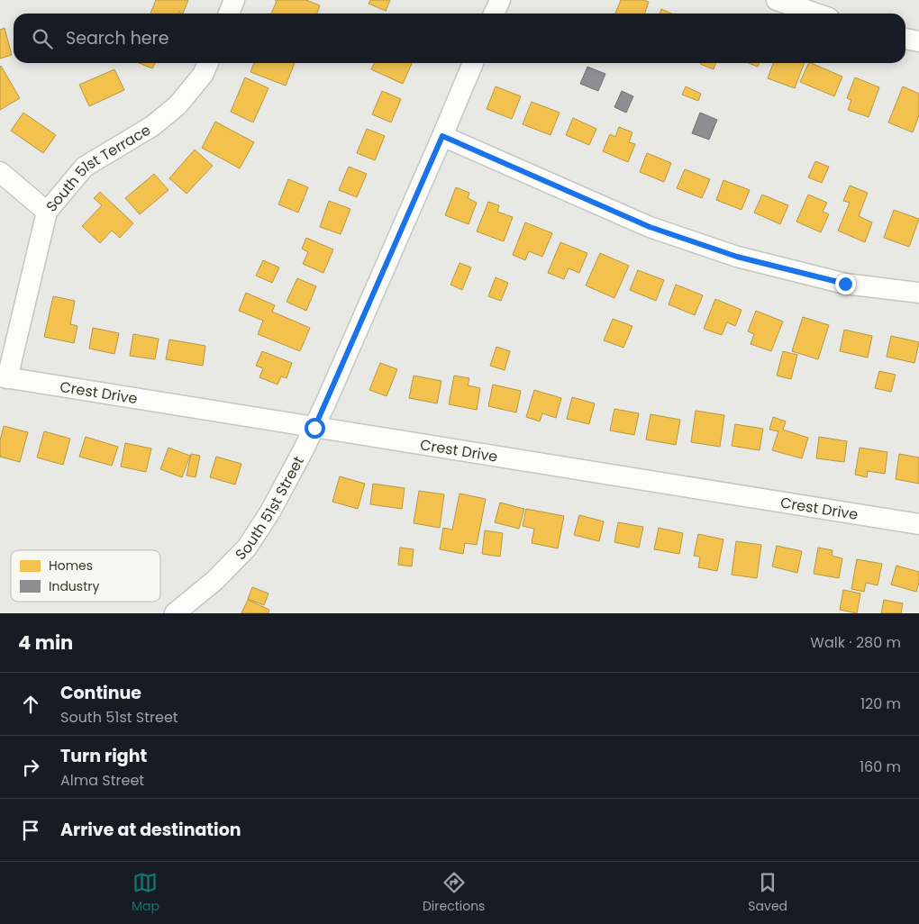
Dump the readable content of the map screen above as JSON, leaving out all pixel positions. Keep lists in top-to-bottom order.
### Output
{
  "streets": {
    "street": ["South 51st Terrace", "Crest Drive", "South 51st Street"]
  },
  "crossings": [
    ["South 51st Terrace", "Crest Drive"],
    ["Crest Drive", "South 51st Street"]
  ],
  "legend": ["Homes", "Industry"],
  "page": {
    "search": "Search here",
    "heading": ["4 min", "Walk · 280 m"],
    "list": [
      ["Continue", "South 51st Street", "120 m"],
      ["Turn right", "Alma Street", "160 m"],
      "Arrive at destination"
    ],
    "nav": ["Map", "Directions", "Saved"]
  }
}
